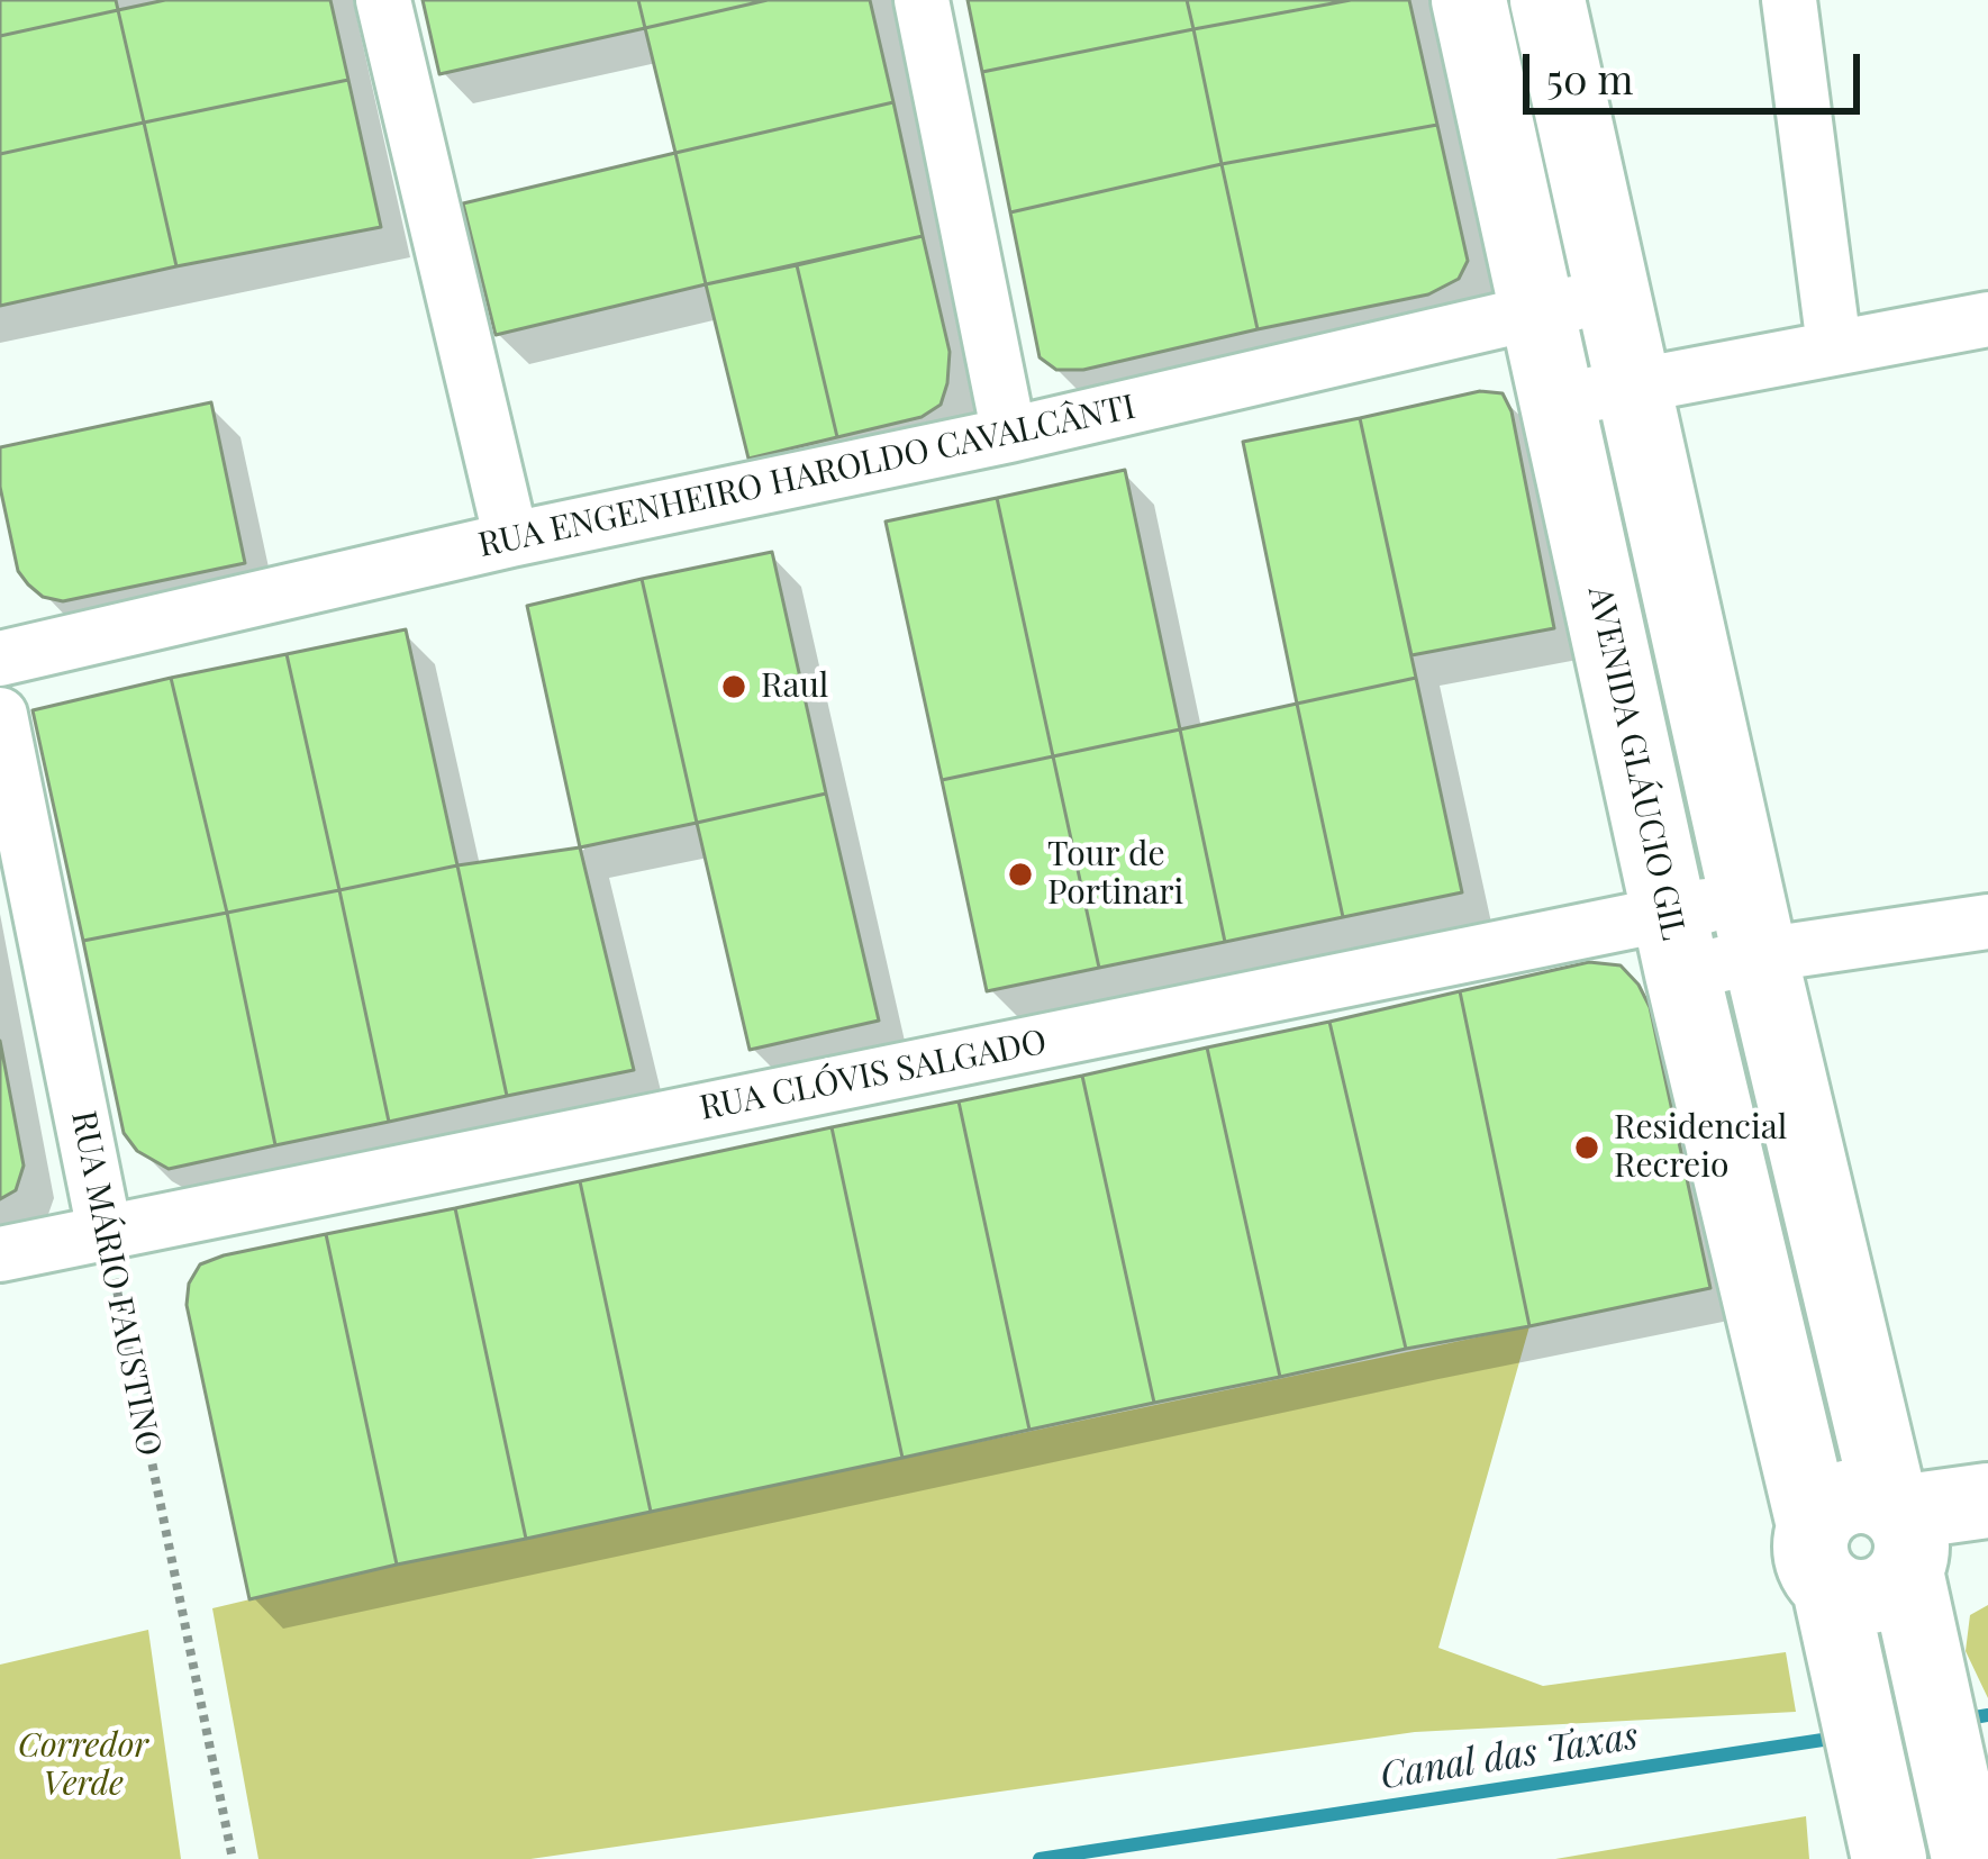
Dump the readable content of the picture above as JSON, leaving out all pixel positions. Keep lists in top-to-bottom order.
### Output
{
  "streets": {
    "street": [
      "RUA ENGENHEIRO HAROLDO CAVALCÂNTI",
      "AVENIDA GLÁUCIO GIL",
      "RUA CLÓVIS SALGADO",
      "RUA MÁRIO FAUSTINO"
    ]
  },
  "crossings": [
    ["RUA ENGENHEIRO HAROLDO CAVALCÂNTI", "AVENIDA GLÁUCIO GIL"],
    ["AVENIDA GLÁUCIO GIL", "RUA CLÓVIS SALGADO"],
    ["RUA CLÓVIS SALGADO", "RUA MÁRIO FAUSTINO"]
  ],
  "water": ["Canal das Taxas"],
  "parks": ["Corredor Verde"],
  "places": ["Raul", "Tour de Portinari", "Residencial Recreio"],
  "scale_bar": "50 m"
}
